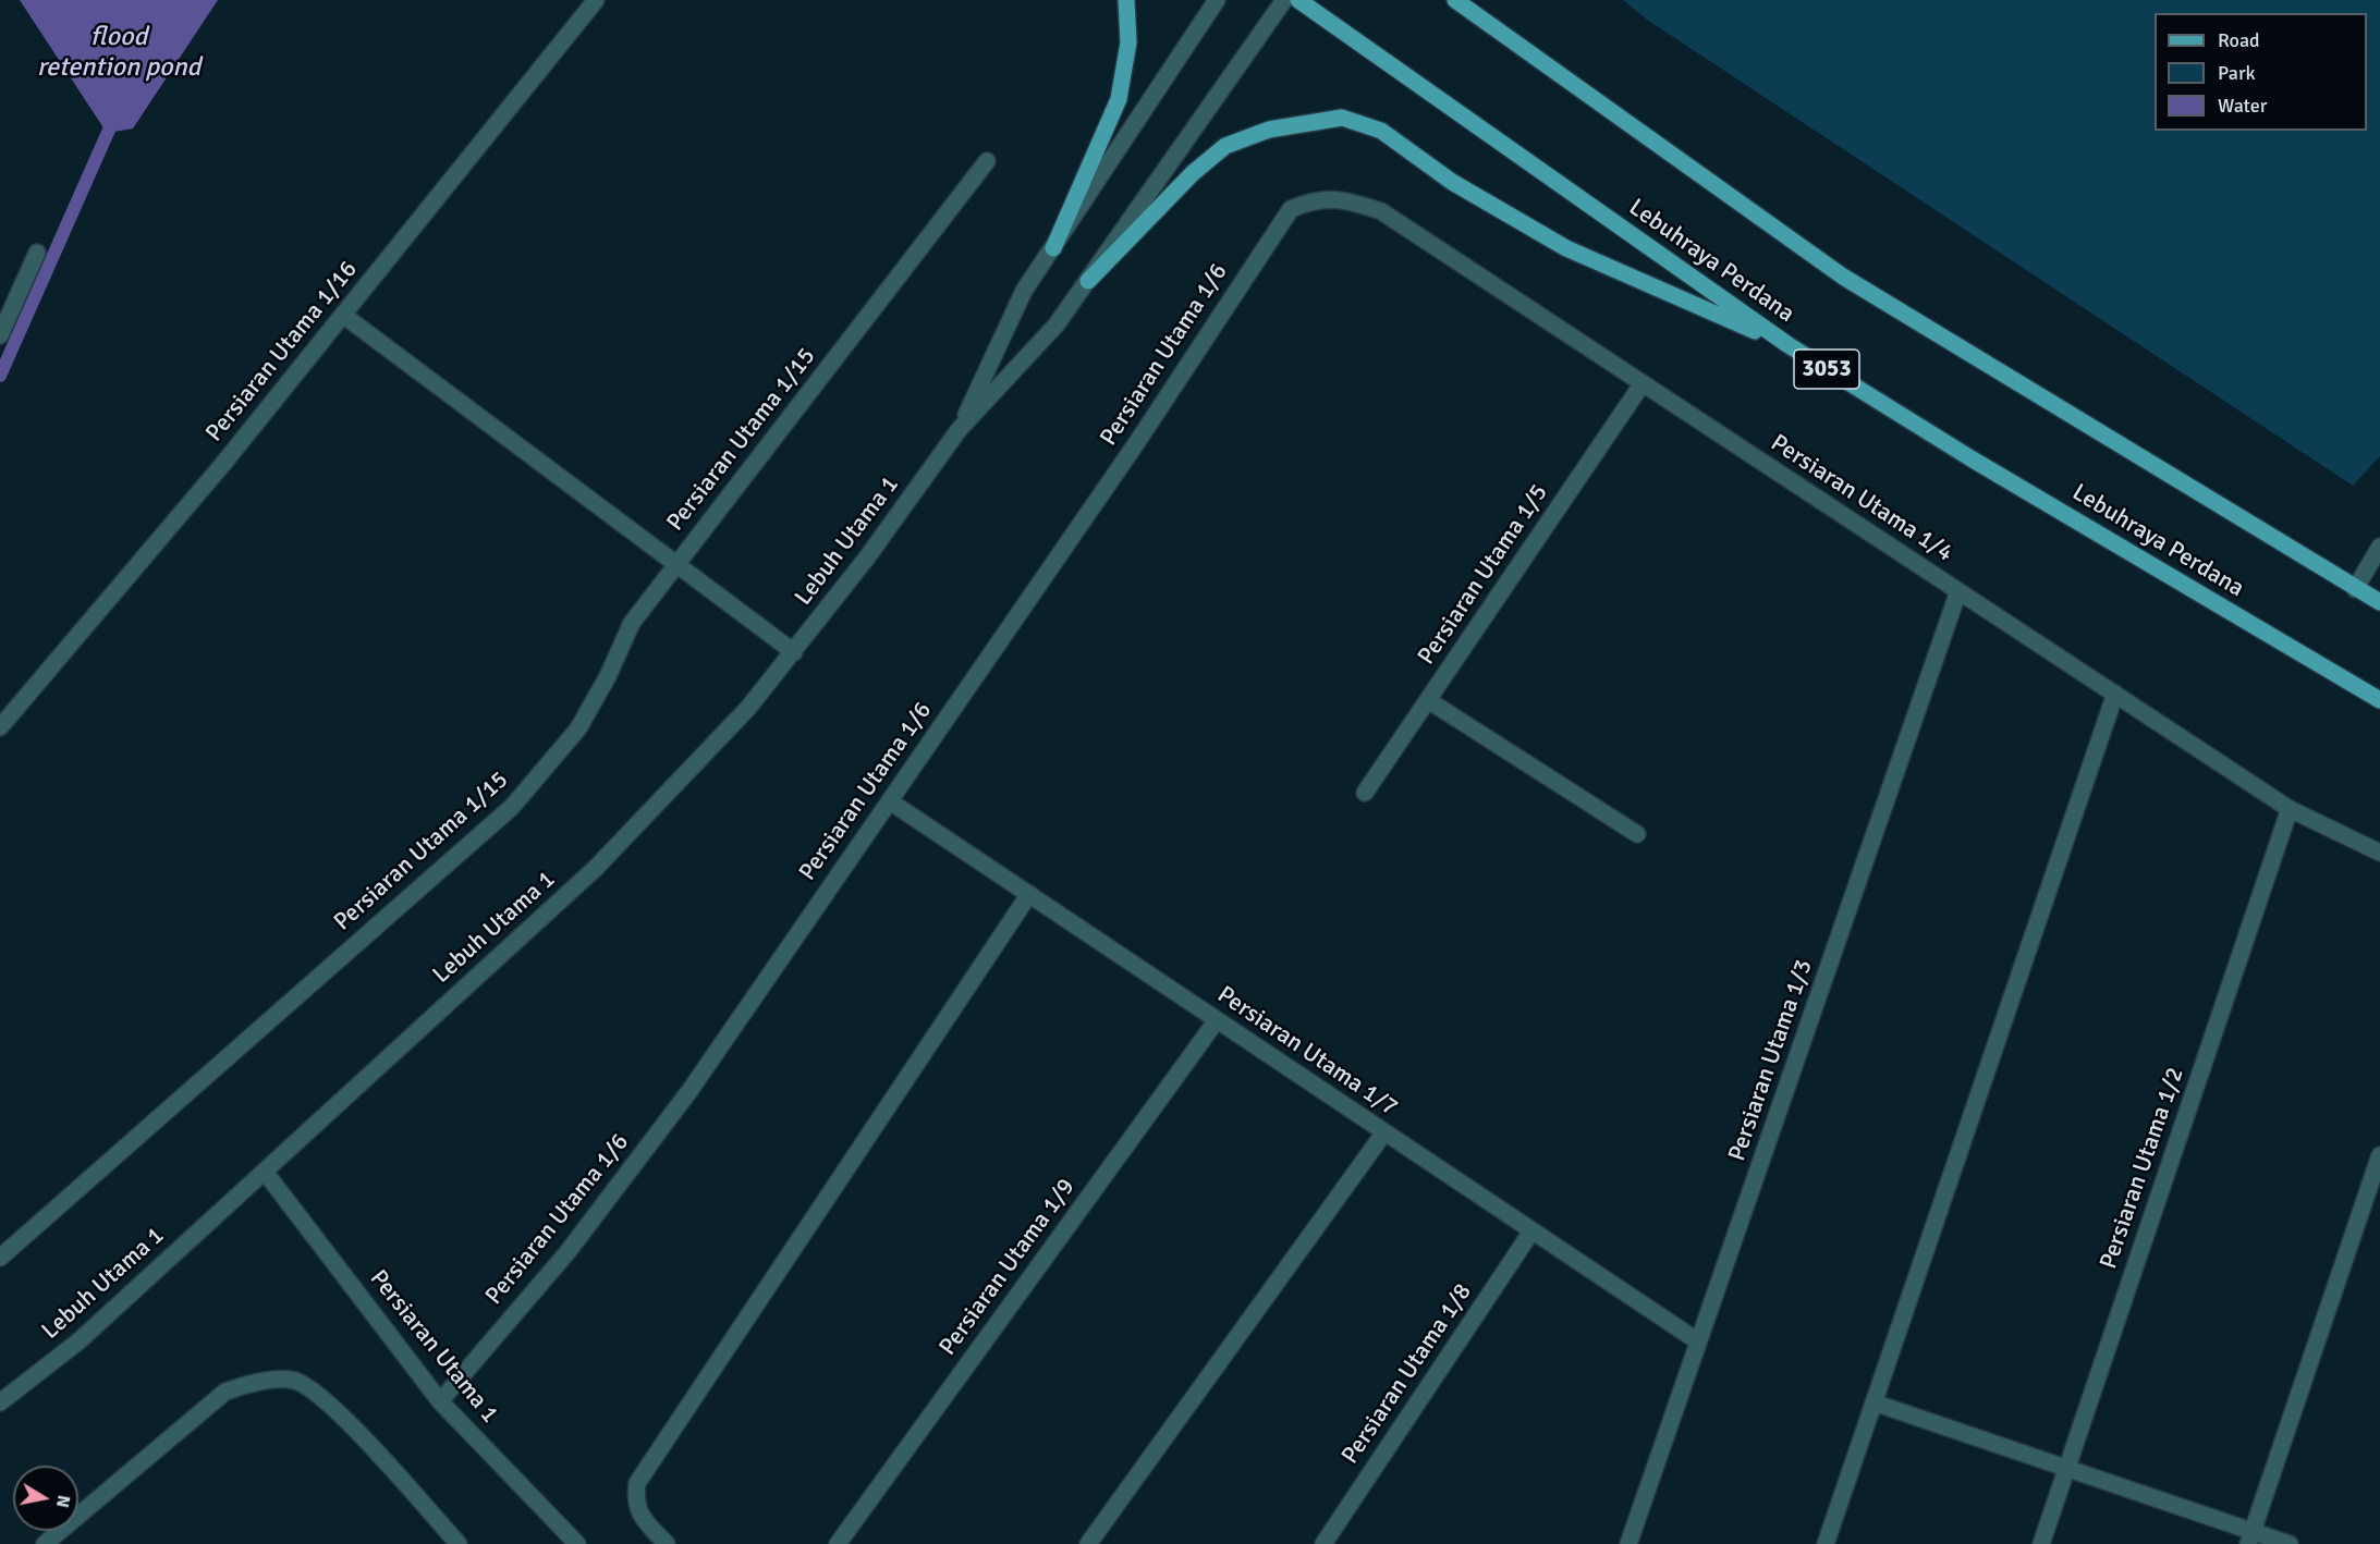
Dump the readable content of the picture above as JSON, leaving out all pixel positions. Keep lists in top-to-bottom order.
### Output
{
  "streets": {
    "main road": ["Lebuhraya Perdana", "3053"],
    "street": [
      "Persiaran Utama 1/16",
      "Persiaran Utama 1/6",
      "Persiaran Utama 1/15",
      "Persiaran Utama 1/4",
      "Lebuh Utama 1",
      "Persiaran Utama 1/5",
      "Persiaran Utama 1/7",
      "Persiaran Utama 1/3",
      "Persiaran Utama 1/2",
      "Persiaran Utama 1/9",
      "Persiaran Utama 1",
      "Persiaran Utama 1/8"
    ]
  },
  "crossings": [
    ["Persiaran Utama 1/6", "Persiaran Utama 1/4"],
    ["Persiaran Utama 1/6", "Persiaran Utama 1/7"],
    ["Persiaran Utama 1/6", "Persiaran Utama 1"],
    ["Persiaran Utama 1/4", "Persiaran Utama 1/5"],
    ["Persiaran Utama 1/4", "Persiaran Utama 1/3"],
    ["Persiaran Utama 1/4", "Persiaran Utama 1/2"],
    ["Lebuh Utama 1", "Persiaran Utama 1"],
    ["Persiaran Utama 1/7", "Persiaran Utama 1/3"],
    ["Persiaran Utama 1/7", "Persiaran Utama 1/9"],
    ["Persiaran Utama 1/7", "Persiaran Utama 1/8"]
  ],
  "water": ["flood retention pond"],
  "legend": ["Road", "Park", "Water"],
  "north": "right"
}
